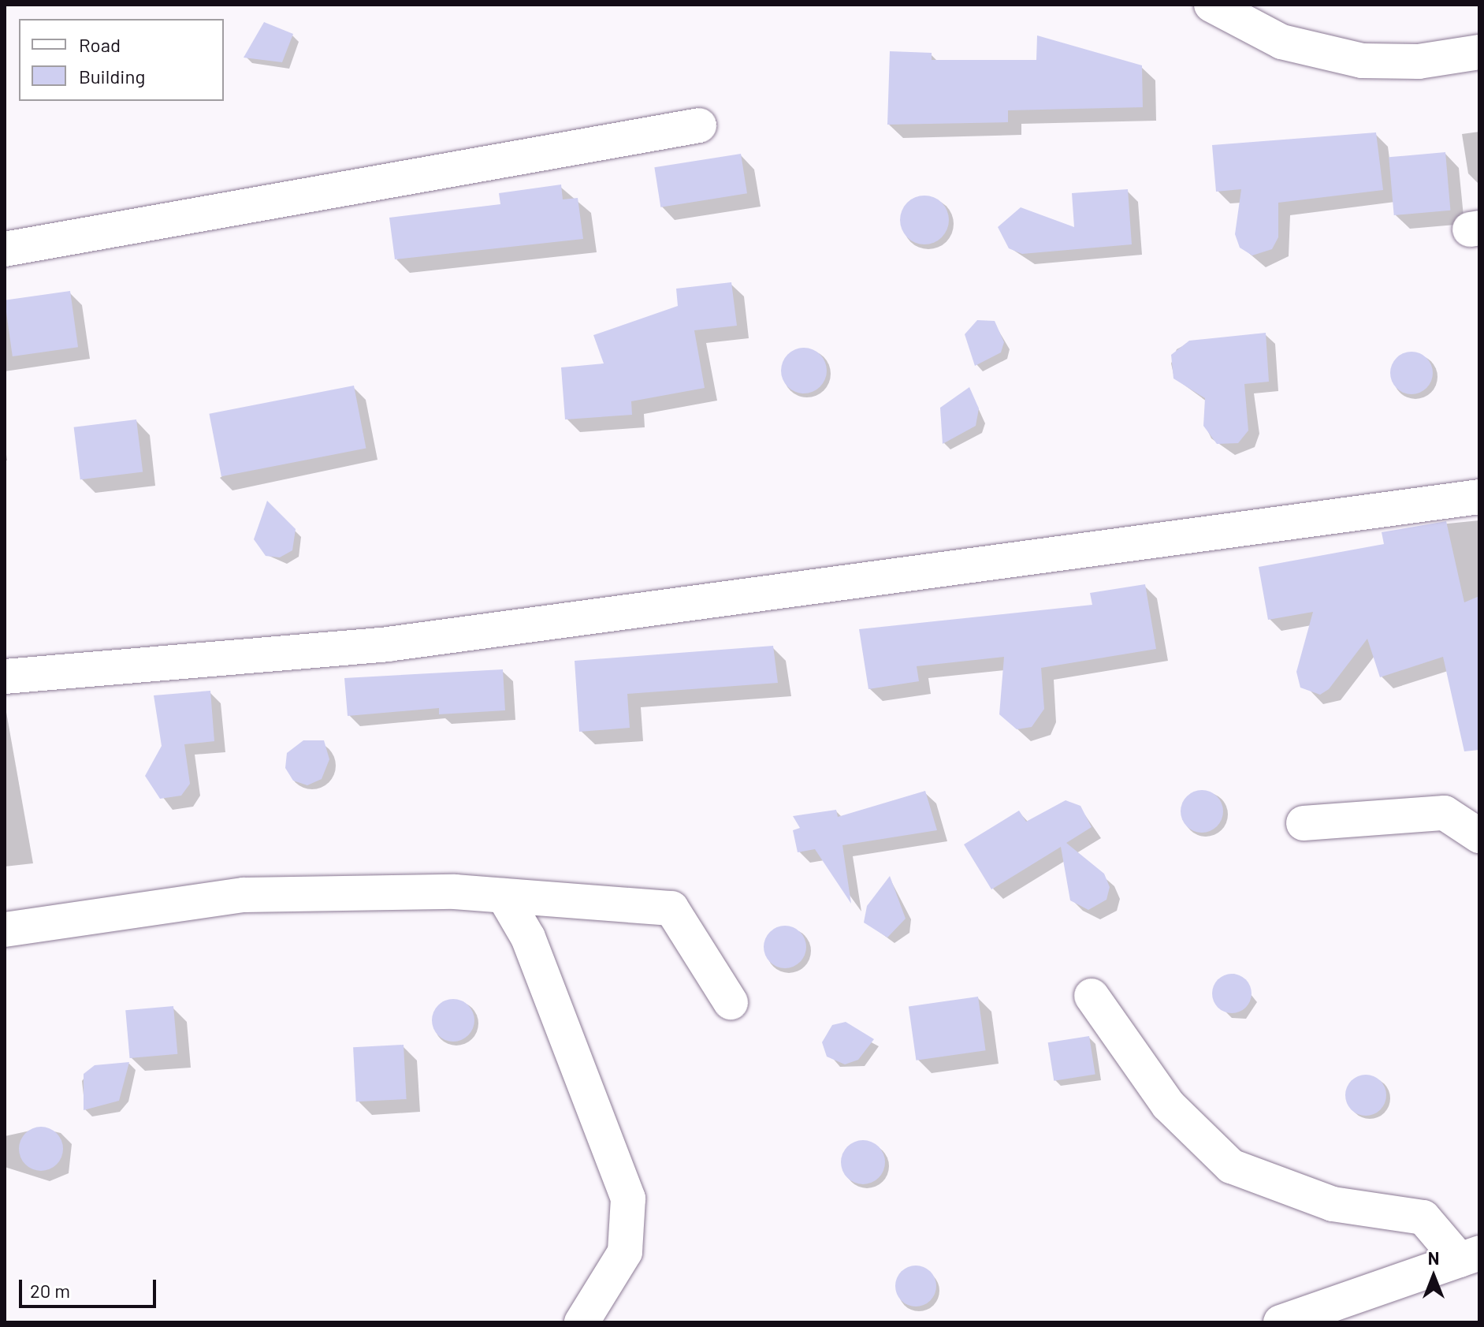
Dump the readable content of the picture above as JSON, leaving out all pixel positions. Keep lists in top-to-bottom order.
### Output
{
  "legend": ["Road", "Building"],
  "scale_bar": "20 m",
  "north": "top"
}
